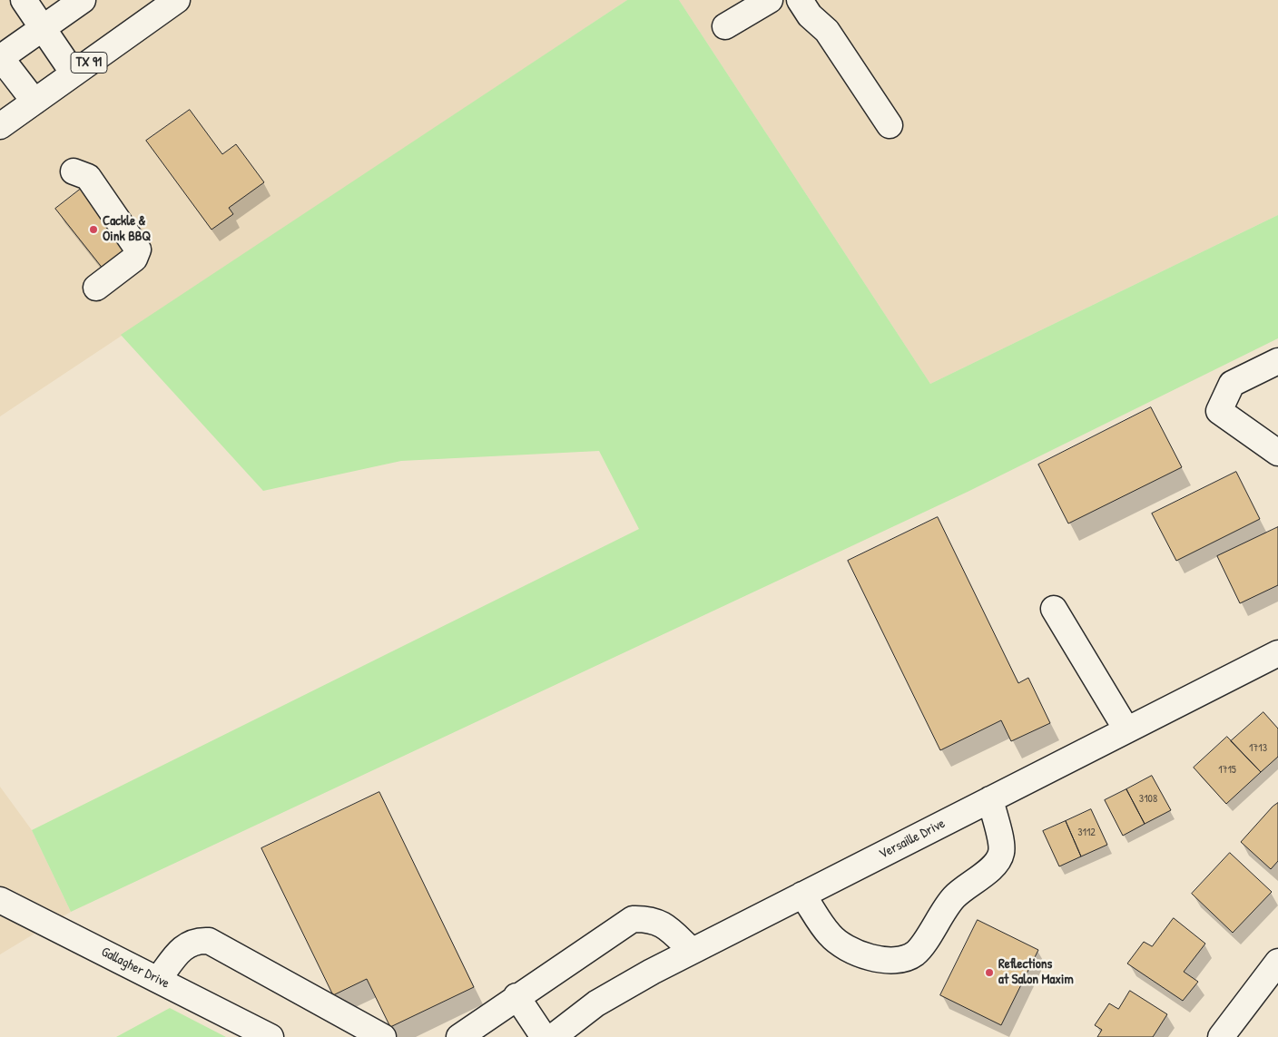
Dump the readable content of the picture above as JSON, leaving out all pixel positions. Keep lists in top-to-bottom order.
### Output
{
  "streets": {
    "street": ["TX 91", "Versaille Drive", "Gallagher Drive"]
  },
  "places": ["Cackle & Oink BBQ", "Reflections at Salon Maxim"],
  "house_numbers": [
    "1713",
    "1715",
    "3108",
    "3112"
  ]
}
